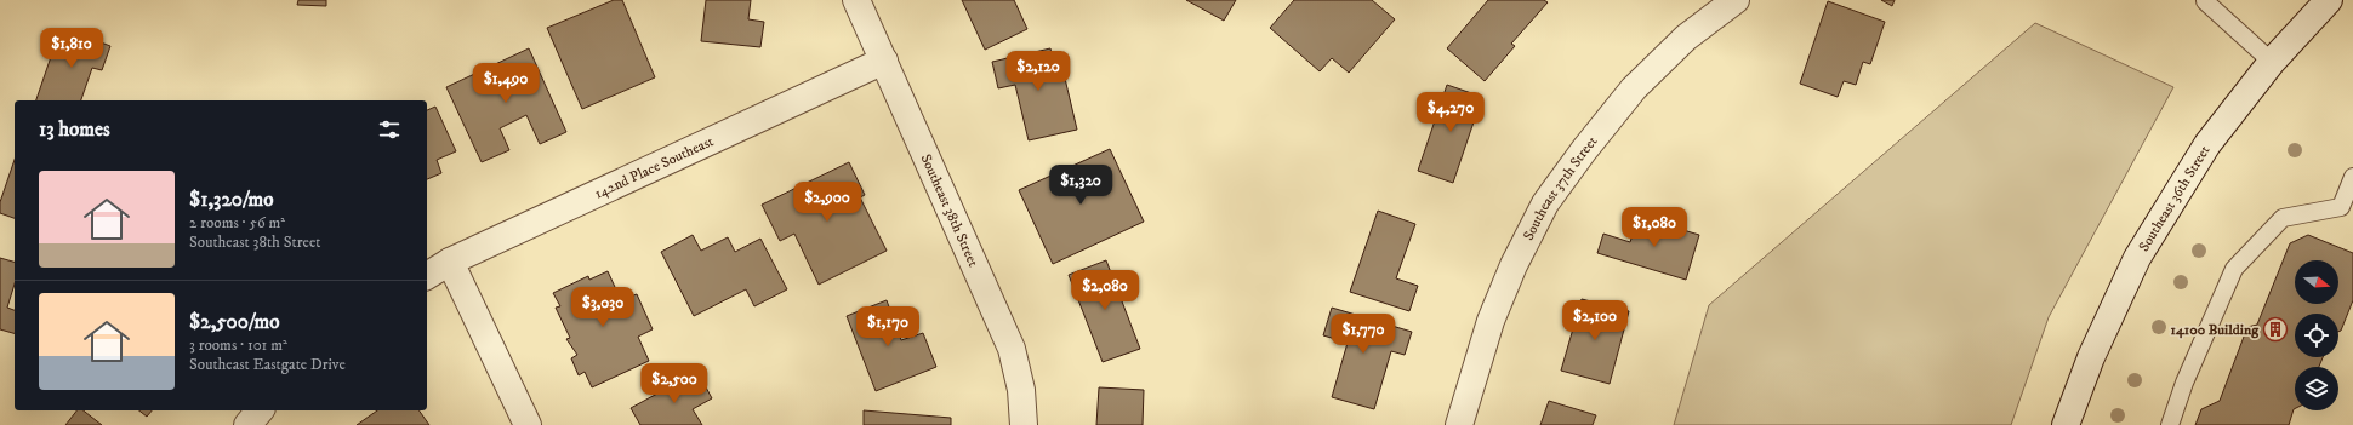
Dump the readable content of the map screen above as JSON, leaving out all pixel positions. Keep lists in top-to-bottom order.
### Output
{
  "streets": {
    "street": [
      "142nd Place Southeast",
      "Southeast 37th Street",
      "Southeast 36th Street",
      "Southeast 38th Street"
    ]
  },
  "crossings": [
    ["142nd Place Southeast", "Southeast 38th Street"]
  ],
  "places": {
    "building": ["14100 Building"]
  },
  "north": "right",
  "page": {
    "price": [
      "$1,810",
      "$2,120",
      "$1,490",
      "$4,270",
      "$1,320",
      "$2,900",
      "$1,080",
      "$2,080",
      "$3,030",
      "$2,100",
      "$1,170",
      "$1,770",
      "$2,500"
    ],
    "heading": "13 homes",
    "list": [
      {
        "name": "$1,320/mo",
        "note": "2 rooms · 56 m² · Southeast 38th Street"
      },
      {
        "name": "$2,500/mo",
        "note": "3 rooms · 101 m² · Southeast Eastgate Drive"
      }
    ]
  }
}
